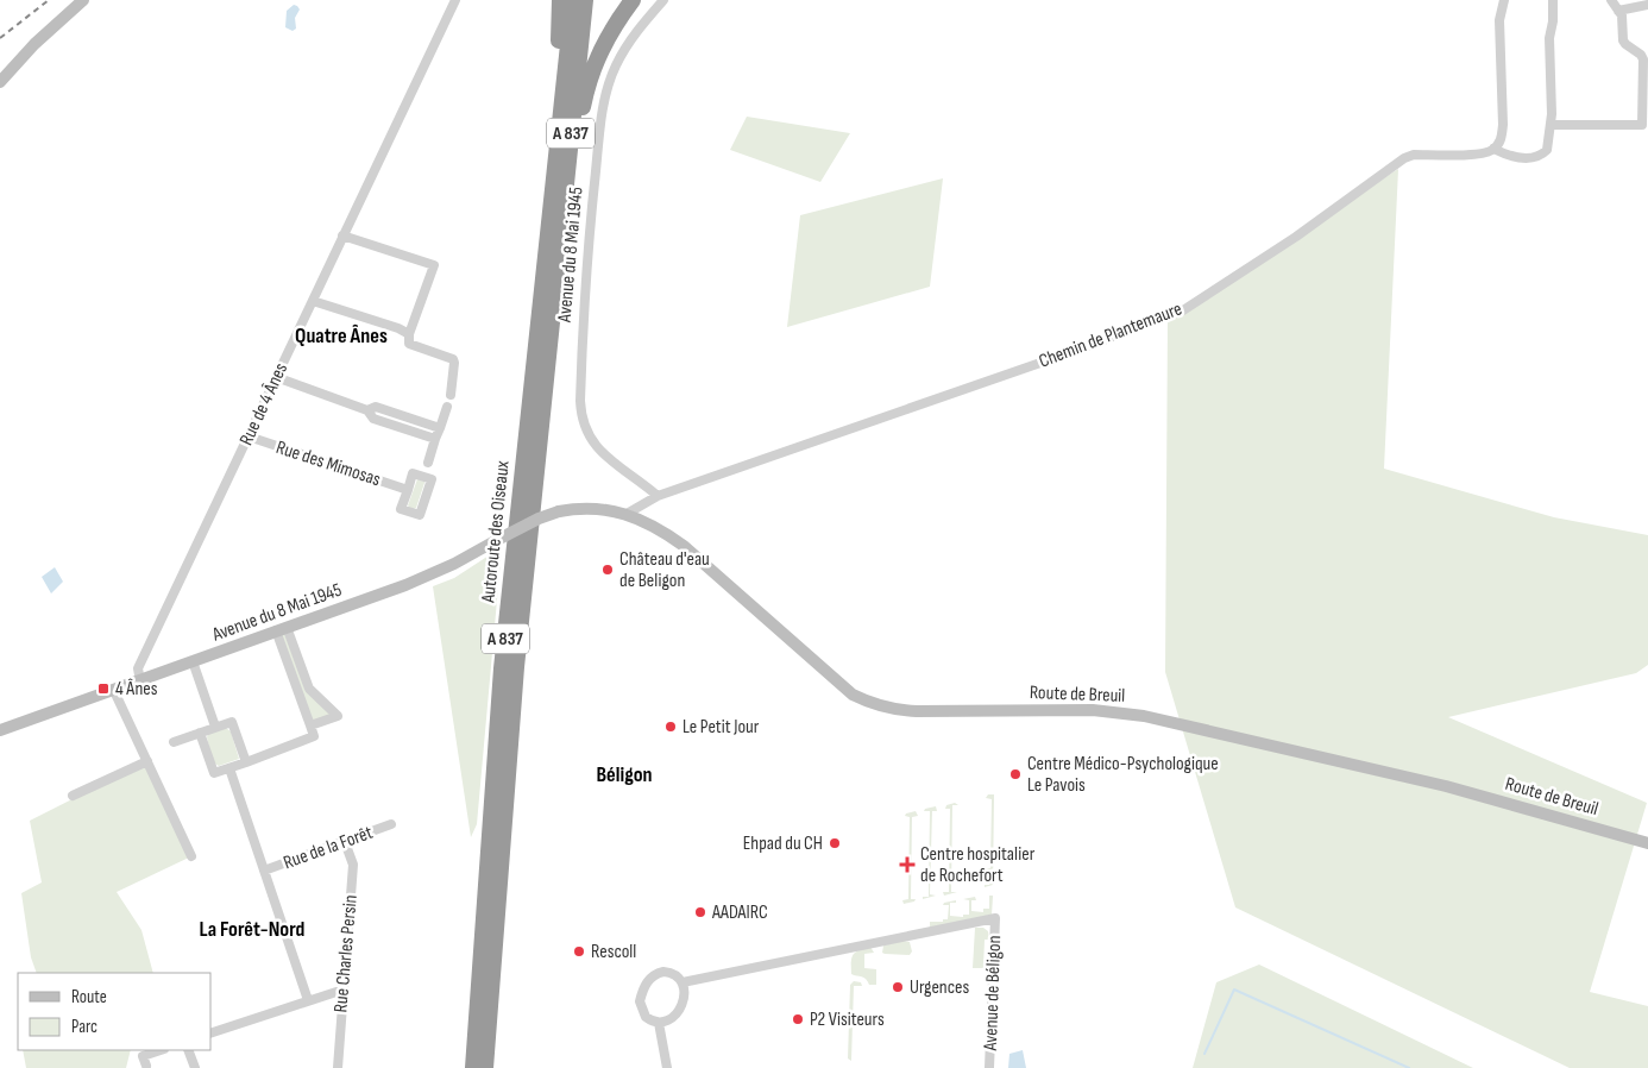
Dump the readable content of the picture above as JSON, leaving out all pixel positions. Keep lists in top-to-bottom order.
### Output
{
  "streets": {
    "highway": ["A 837", "Autoroute des Oiseaux"],
    "street": [
      "Avenue du 8 Mai 1945",
      "Chemin de Plantemaure",
      "Rue de 4 Ânes",
      "Rue des Mimosas",
      "Route de Breuil",
      "Rue de la Forêt",
      "Rue Charles Persin",
      "Avenue de Béligon"
    ]
  },
  "crossings": [
    ["Avenue du 8 Mai 1945", "Chemin de Plantemaure"],
    ["Avenue du 8 Mai 1945", "Rue de 4 Ânes"],
    ["Avenue du 8 Mai 1945", "Route de Breuil"],
    ["Rue de 4 Ânes", "Rue des Mimosas"],
    ["Rue de la Forêt", "Rue Charles Persin"]
  ],
  "districts": ["Quatre Ânes", "Béligon", "La Forêt-Nord"],
  "places": {
    "other": [
      "Château d'eau de Beligon",
      "Le Petit Jour",
      "Centre Médico-Psychologique Le Pavois",
      "Ehpad du CH",
      "AADAIRC",
      "Rescoll",
      "Urgences",
      "P2 Visiteurs"
    ],
    "transit": ["4 Ânes"],
    "health": ["Centre hospitalier de Rochefort"]
  },
  "legend": ["Route", "Parc"]
}
